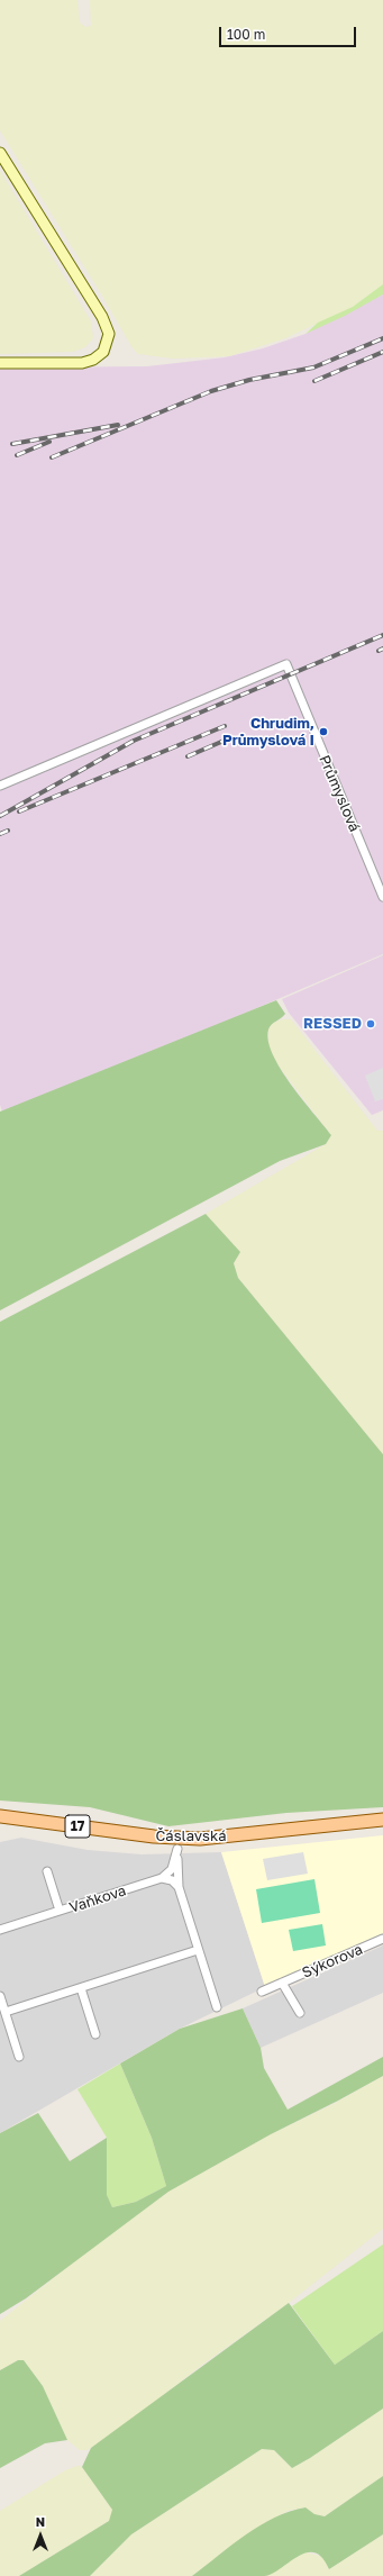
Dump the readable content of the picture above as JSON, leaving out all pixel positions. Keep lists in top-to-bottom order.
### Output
{
  "streets": {
    "main road": ["17", "Čáslavská"],
    "street": ["Průmyslová", "Vaňkova", "Sýkorova"]
  },
  "places": ["Chrudim, Průmyslová I", "RESSED"],
  "scale_bar": "100 m",
  "north": "top"
}
